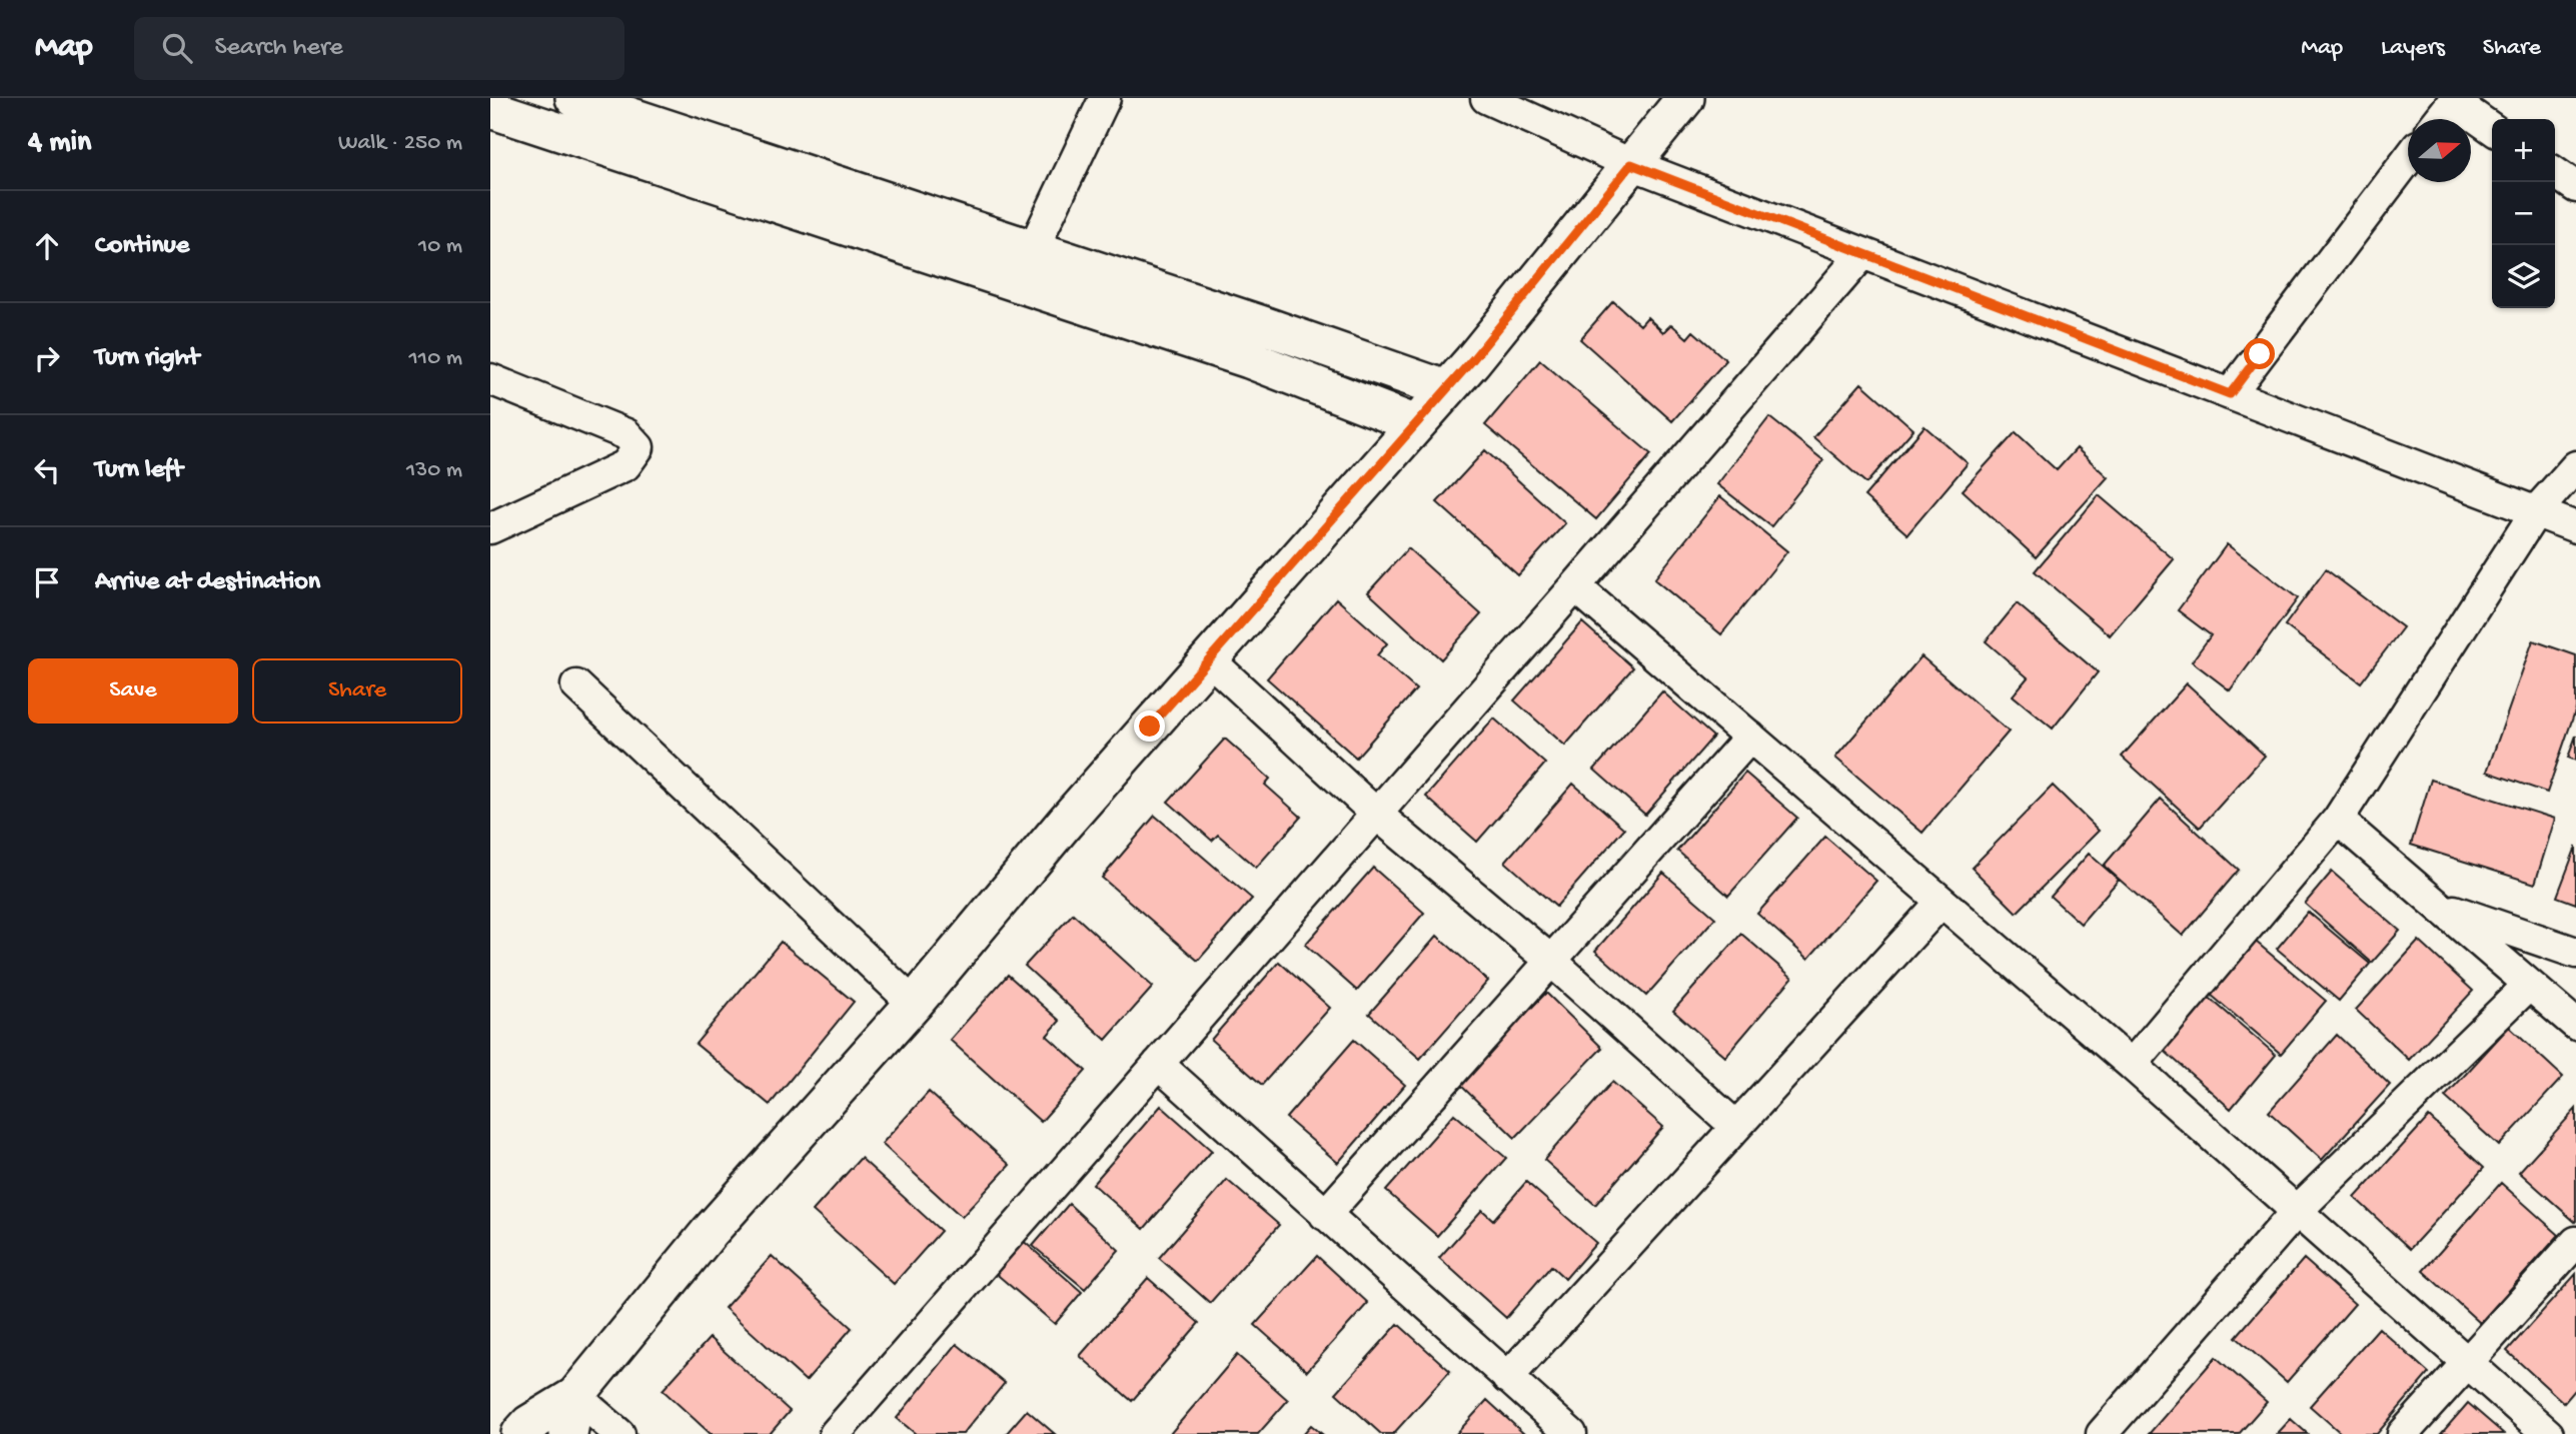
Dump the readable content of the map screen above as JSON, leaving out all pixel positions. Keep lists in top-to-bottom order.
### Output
{
  "north": "right",
  "page": {
    "header": "Map",
    "search": "Search here",
    "nav": ["Map", "Layers", "Share"],
    "heading": ["4 min", "Walk · 250 m"],
    "map_buttons": ["+", "−"],
    "list": [
      ["Continue", "10 m"],
      ["Turn right", "110 m"],
      ["Turn left", "130 m"],
      "Arrive at destination"
    ],
    "buttons": ["Save", "Share"]
  }
}
